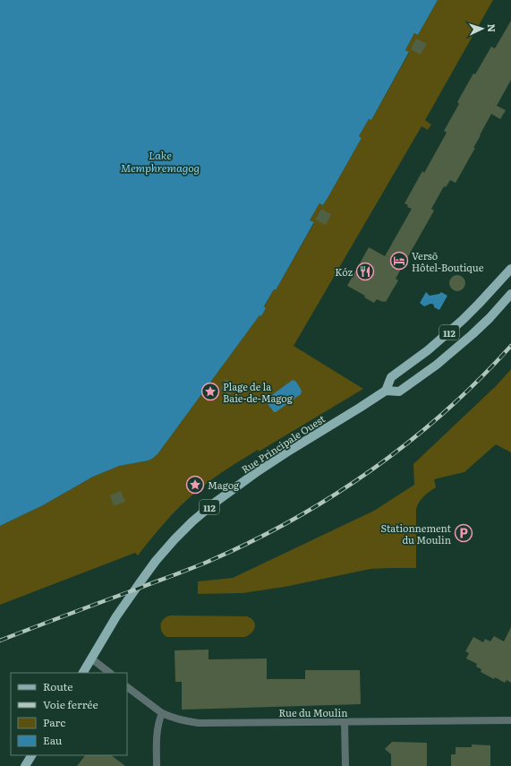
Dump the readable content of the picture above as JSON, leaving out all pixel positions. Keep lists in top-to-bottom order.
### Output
{
  "streets": {
    "main road": ["112", "Rue Principale Ouest"],
    "street": ["Rue du Moulin"]
  },
  "water": ["Lake Memphremagog"],
  "places": {
    "hotel": ["Versō Hôtel-Boutique"],
    "restaurant": ["Kóz"],
    "place": ["Plage de la Baie-de-Magog", "Magog"],
    "parking": ["Stationnement du Moulin"]
  },
  "legend": [
    "Route",
    "Voie ferrée",
    "Parc",
    "Eau"
  ],
  "north": "right"
}
